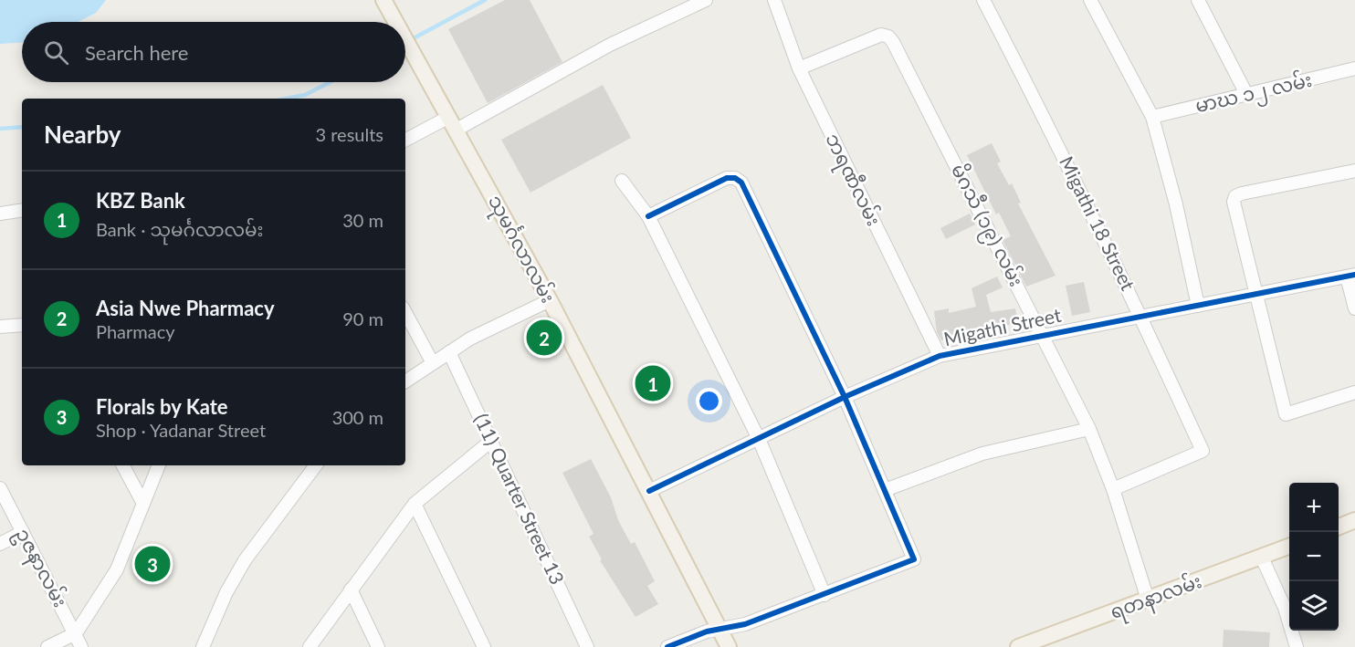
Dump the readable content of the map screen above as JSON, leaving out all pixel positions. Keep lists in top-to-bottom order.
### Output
{
  "streets": {
    "main road": ["သုမင်္ဂလာလမ်း", "ရတနာလမ်း"],
    "street": [
      "မာဃ ၁၂ လမ်း",
      "ဘရဏီလမ်း",
      "Migathi 18 Street",
      "မိဂသီ (၁၉) လမ်း",
      "Migathi Street",
      "(11) Quarter Street 13",
      "ဥဇနာလမ်း"
    ]
  },
  "crossings": [
    ["ဘရဏီလမ်း", "မိဂသီ (၁၉) လမ်း"],
    ["ဘရဏီလမ်း", "Migathi Street"],
    ["Migathi 18 Street", "မိဂသီ (၁၉) လမ်း"],
    ["Migathi 18 Street", "Migathi Street"],
    ["မိဂသီ (၁၉) လမ်း", "Migathi Street"],
    ["မိဂသီ (၁၉) လမ်း", "ရတနာလမ်း"],
    ["သုမင်္ဂလာလမ်း", "Migathi Street"]
  ],
  "page": {
    "search": "Search here",
    "heading": ["Nearby", "3 results"],
    "list": [
      {
        "mark": "1",
        "name": "KBZ Bank",
        "note": "Bank · သုမင်္ဂလာလမ်း",
        "value": "30 m"
      },
      {
        "mark": "2",
        "name": "Asia Nwe Pharmacy",
        "note": "Pharmacy",
        "value": "90 m"
      },
      {
        "mark": "3",
        "name": "Florals by Kate",
        "note": "Shop · Yadanar Street",
        "value": "300 m"
      }
    ],
    "pins": ["2", "1", "3"],
    "map_buttons": ["+", "−"]
  }
}
